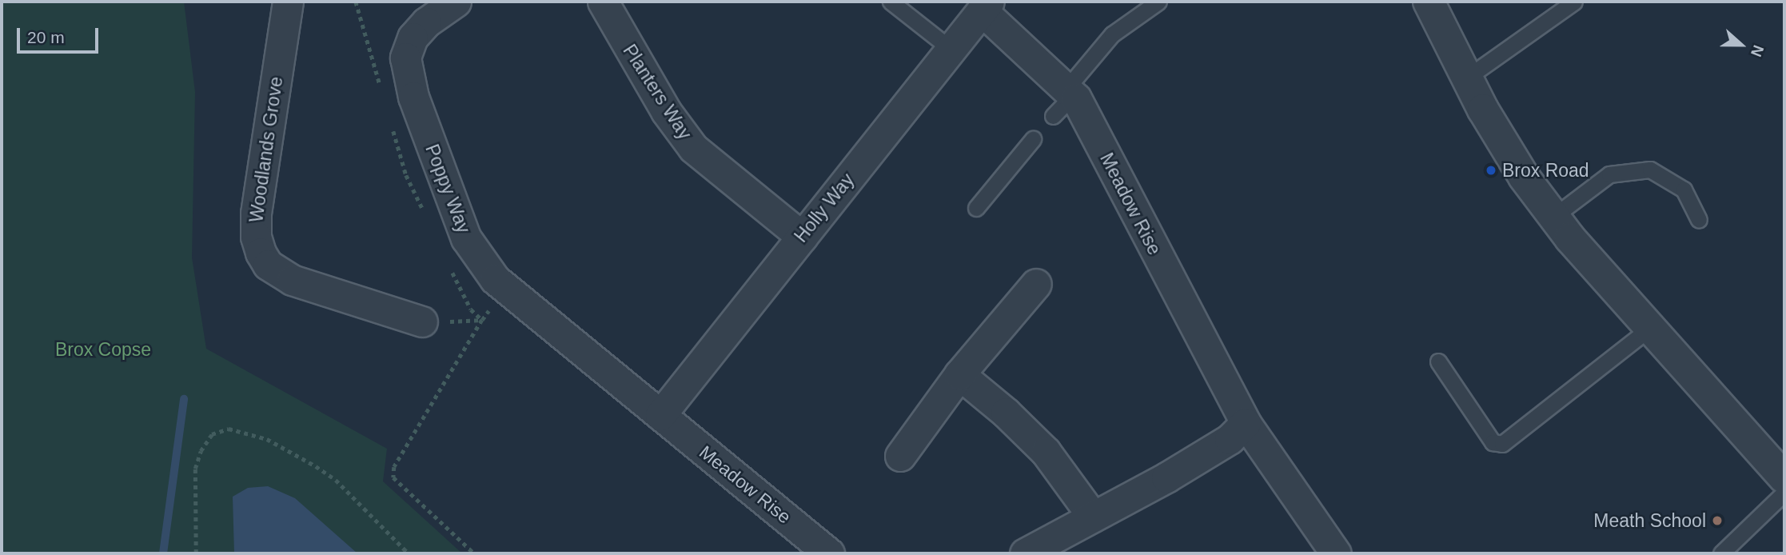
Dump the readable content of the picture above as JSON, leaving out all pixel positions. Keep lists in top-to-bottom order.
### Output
{
  "streets": {
    "street": [
      "Planters Way",
      "Woodlands Grove",
      "Poppy Way",
      "Meadow Rise",
      "Holly Way"
    ]
  },
  "crossings": [
    ["Planters Way", "Holly Way"],
    ["Poppy Way", "Meadow Rise"],
    ["Poppy Way", "Holly Way"],
    ["Meadow Rise", "Holly Way"]
  ],
  "parks": ["Brox Copse"],
  "places": ["Brox Road", "Meath School"],
  "scale_bar": "20 m",
  "north": "right"
}
